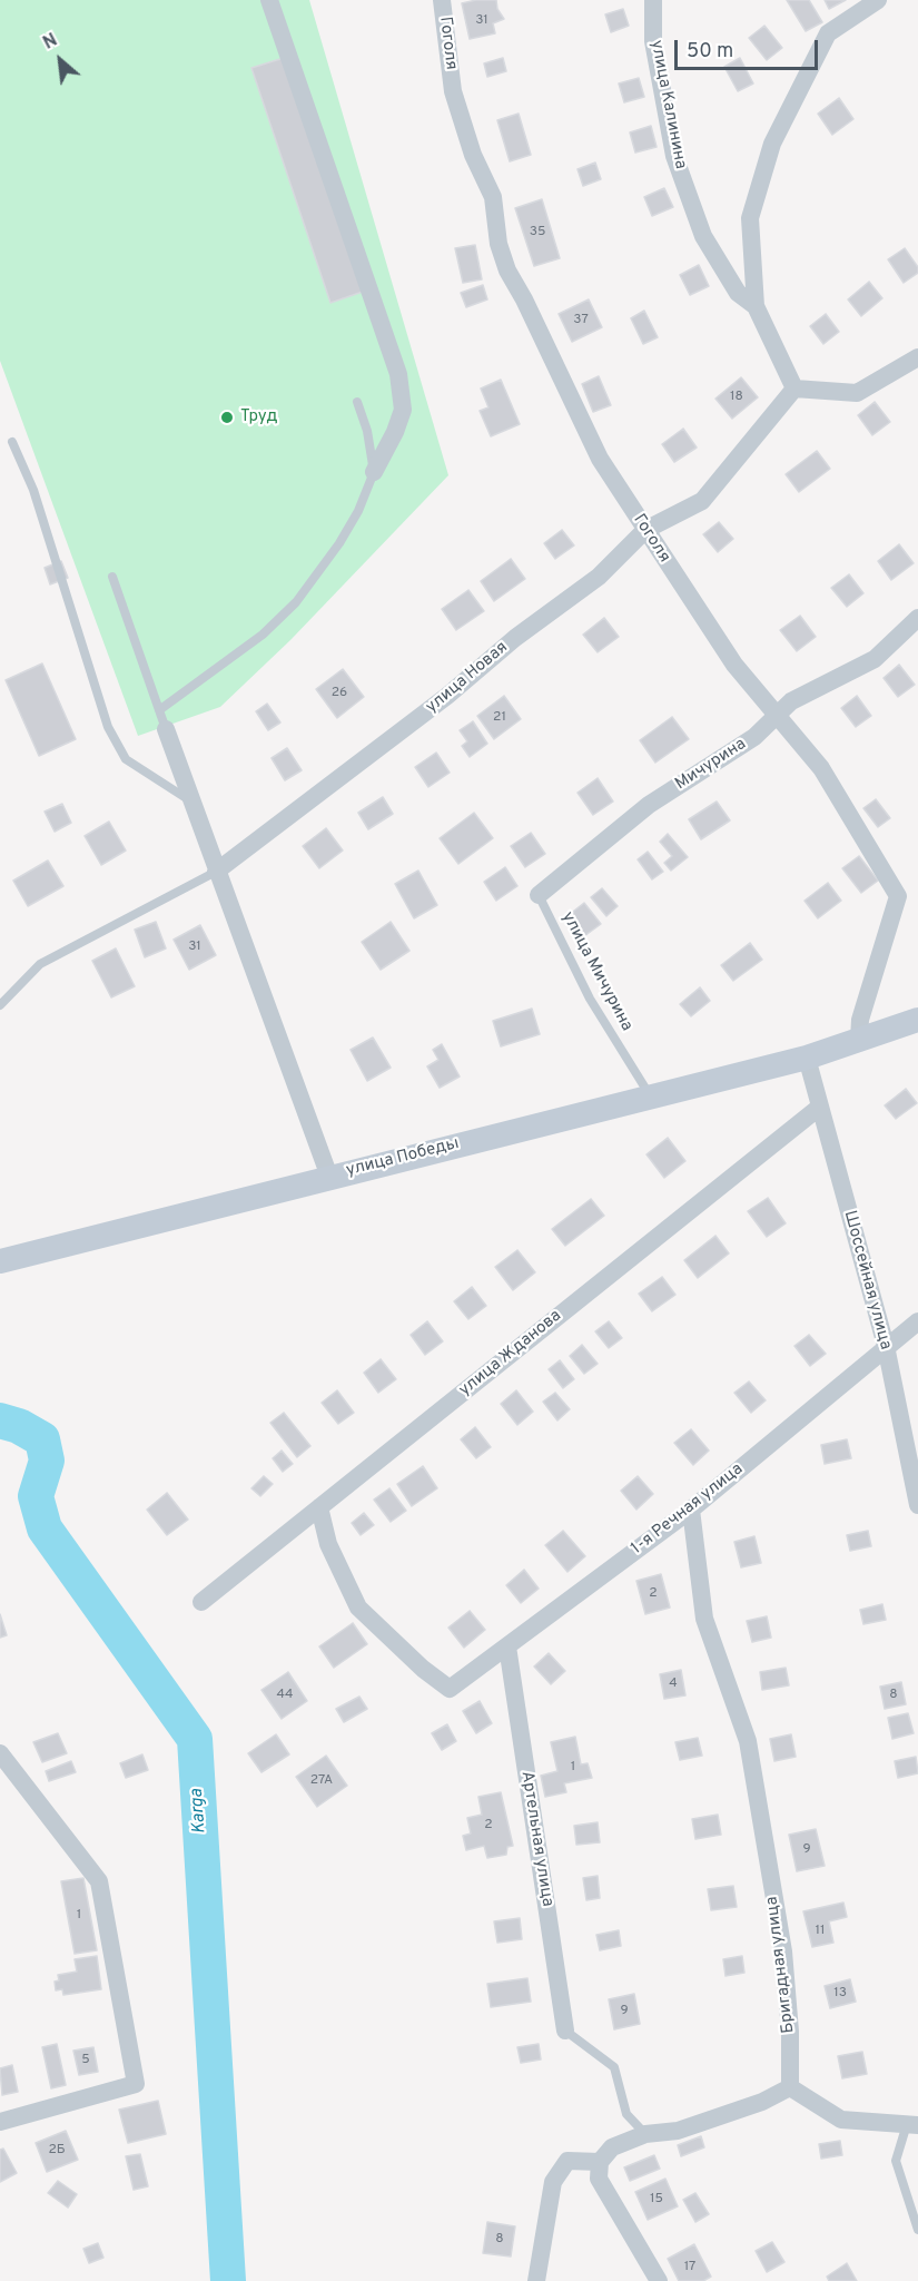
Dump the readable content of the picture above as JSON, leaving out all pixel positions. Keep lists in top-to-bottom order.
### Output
{
  "streets": {
    "street": [
      "Гоголя",
      "улица Калинина",
      "улица Новая",
      "Мичурина",
      "улица Победы",
      "Шоссейная улица",
      "улица Жданова",
      "1-я Речная улица",
      "Артельная улица",
      "Бригадная улица"
    ],
    "lane": ["улица Мичурина"]
  },
  "crossings": [
    ["Гоголя", "улица Новая"],
    ["Гоголя", "Мичурина"],
    ["улица Калинина", "улица Новая"],
    ["Мичурина", "улица Мичурина"],
    ["улица Мичурина", "улица Победы"],
    ["улица Победы", "Шоссейная улица"],
    ["Шоссейная улица", "улица Жданова"],
    ["Шоссейная улица", "1-я Речная улица"],
    ["улица Жданова", "1-я Речная улица"],
    ["1-я Речная улица", "Артельная улица"],
    ["1-я Речная улица", "Бригадная улица"]
  ],
  "water": ["Karga"],
  "places": ["Труд"],
  "house_numbers": [
    "31",
    "35",
    "37",
    "18",
    "26",
    "21",
    "31",
    "2",
    "4",
    "44",
    "8",
    "1",
    "27А",
    "2",
    "9",
    "1",
    "11",
    "13",
    "9",
    "5",
    "2Б",
    "15",
    "8",
    "17"
  ],
  "scale_bar": "50 m",
  "north": "top left"
}
